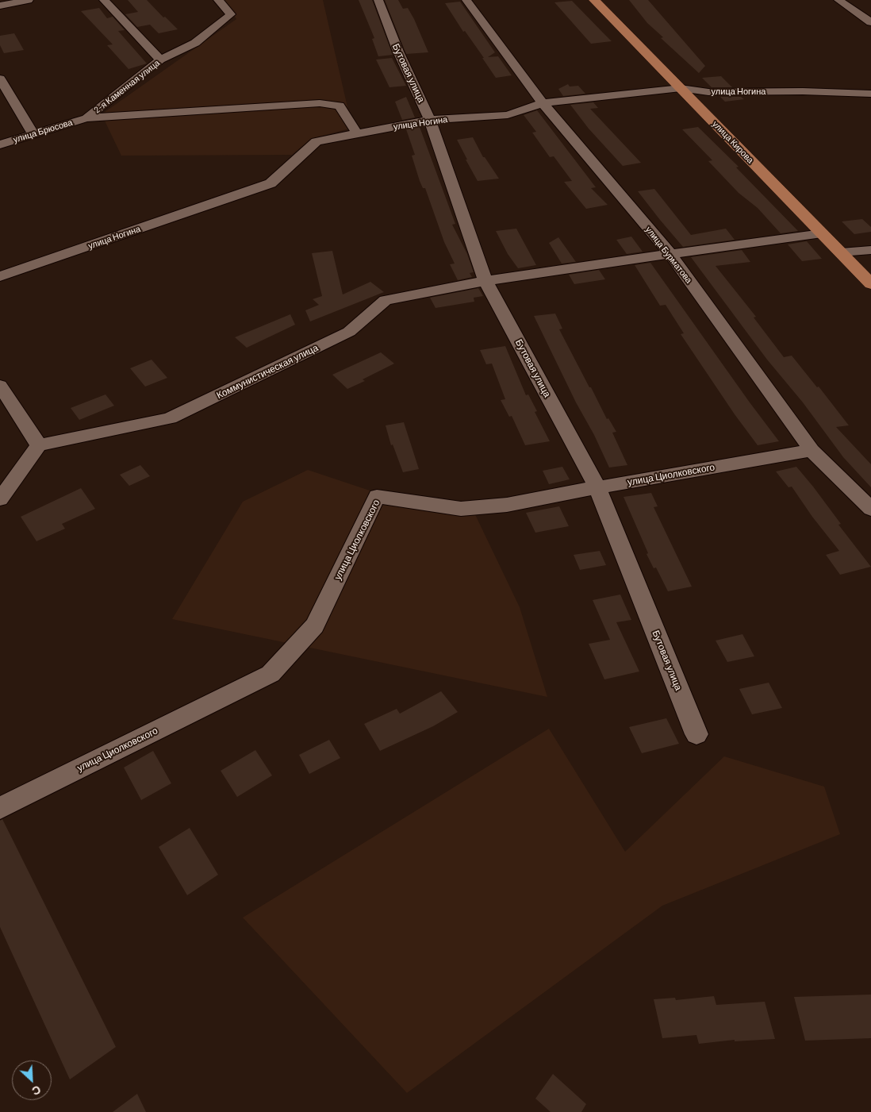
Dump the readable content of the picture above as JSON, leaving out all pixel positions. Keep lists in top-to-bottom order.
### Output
{
  "streets": {
    "main road": ["улица Кирова"],
    "street": [
      "Бутовая улица",
      "2-я Каменная улица",
      "улица Ногина",
      "улица Брюсова",
      "улица Бурматова",
      "Коммунистическая улица",
      "улица Циолковского"
    ]
  },
  "crossings": [
    ["Бутовая улица", "улица Ногина"],
    ["Бутовая улица", "Коммунистическая улица"],
    ["Бутовая улица", "улица Циолковского"],
    ["2-я Каменная улица", "улица Брюсова"],
    ["улица Ногина", "улица Кирова"],
    ["улица Ногина", "улица Бурматова"],
    ["улица Кирова", "Коммунистическая улица"],
    ["улица Бурматова", "Коммунистическая улица"],
    ["улица Бурматова", "улица Циолковского"]
  ],
  "north": "bottom right"
}
